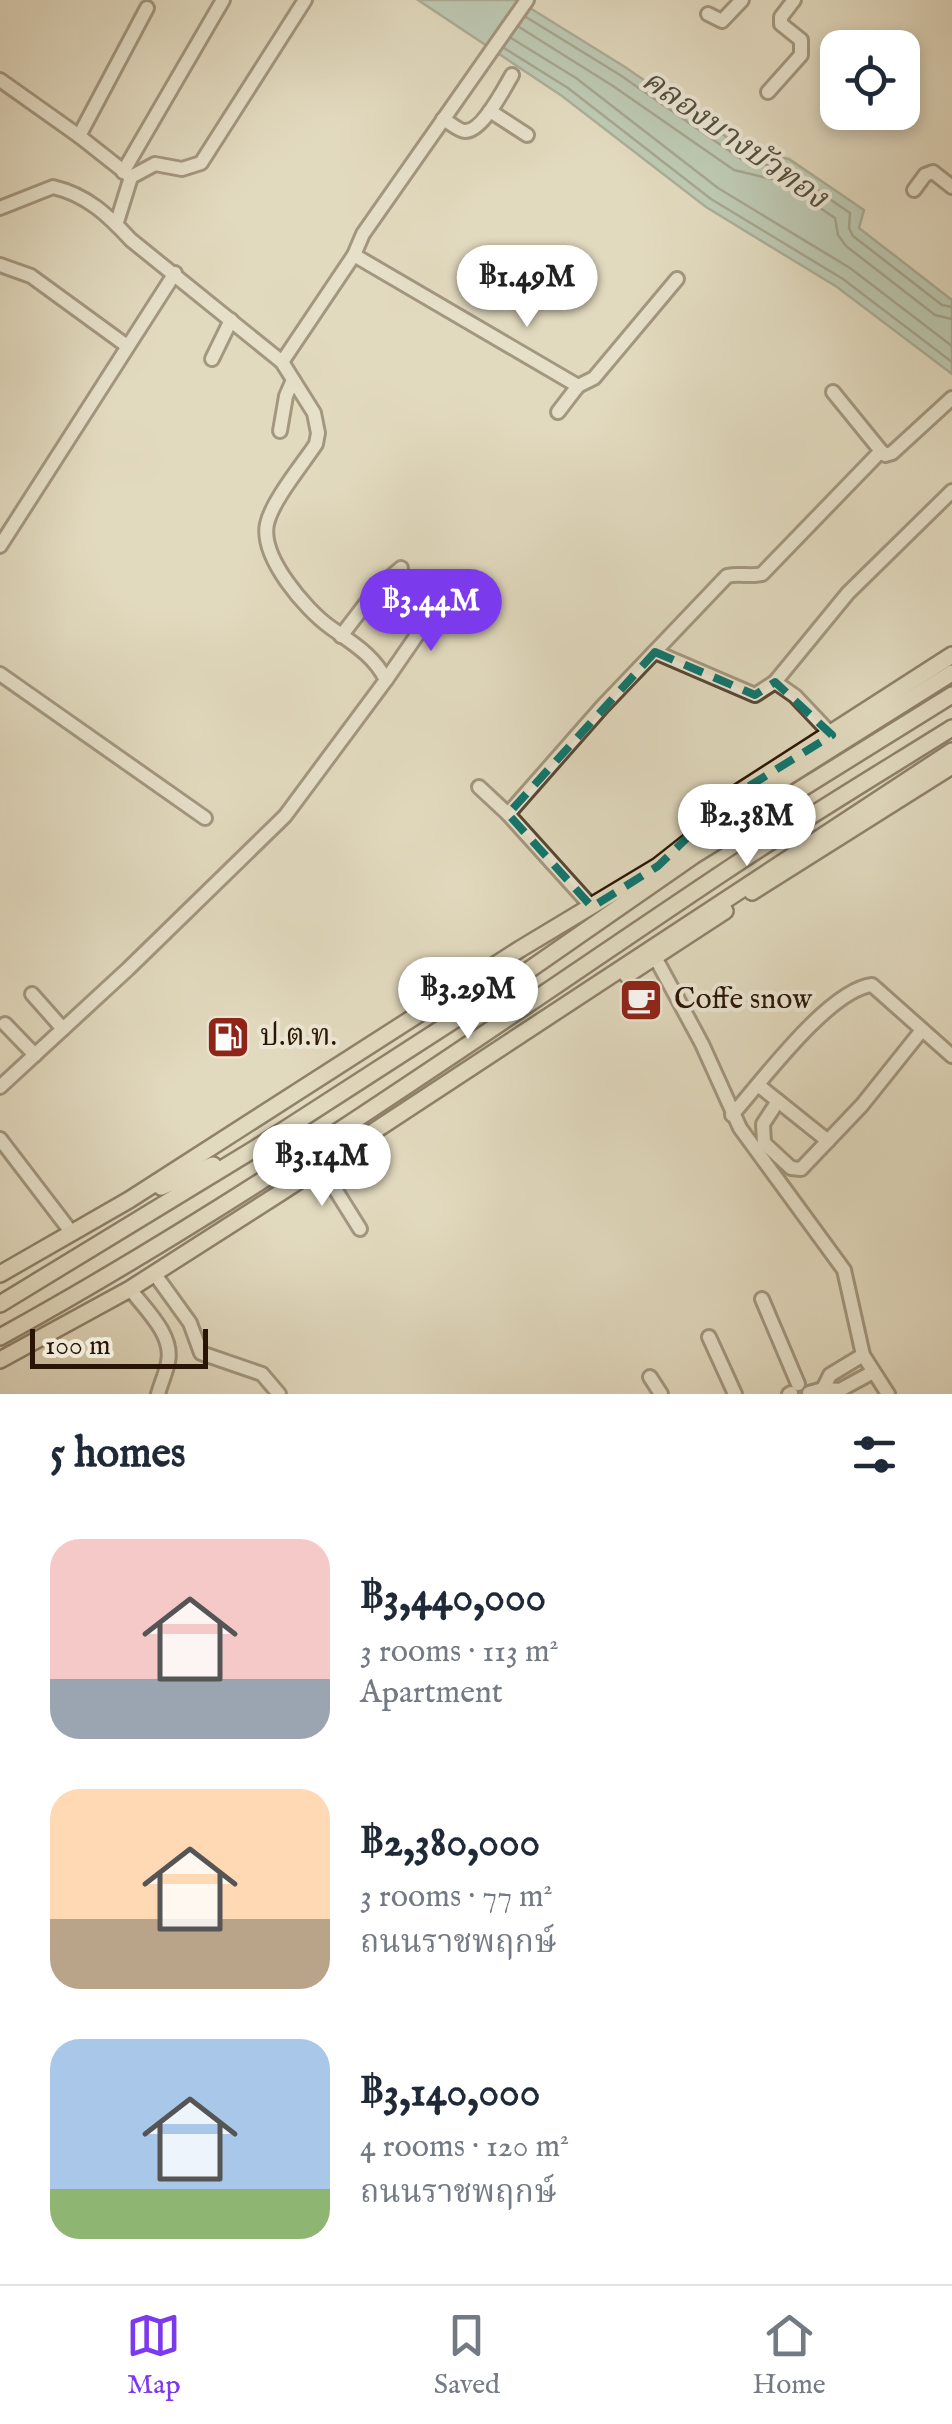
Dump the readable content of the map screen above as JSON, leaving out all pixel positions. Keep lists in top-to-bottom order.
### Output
{
  "water": ["คลองบางบัวทอง"],
  "places": {
    "cafe": ["Coffe snow"],
    "fuel station": ["ป.ต.ท."]
  },
  "scale_bar": "100 m",
  "page": {
    "price": [
      "฿1.49M",
      "฿3.44M",
      "฿2.38M",
      "฿3.29M",
      "฿3.14M"
    ],
    "scale": "100 m",
    "heading": "5 homes",
    "list": [
      {
        "name": "฿3,440,000",
        "note": "3 rooms · 113 m² · Apartment"
      },
      {
        "name": "฿2,380,000",
        "note": "3 rooms · 77 m² · ถนนราชพฤกษ์"
      },
      {
        "name": "฿3,140,000",
        "note": "4 rooms · 120 m² · ถนนราชพฤกษ์"
      }
    ],
    "tabs": ["Map", "Saved", "Home"]
  }
}
